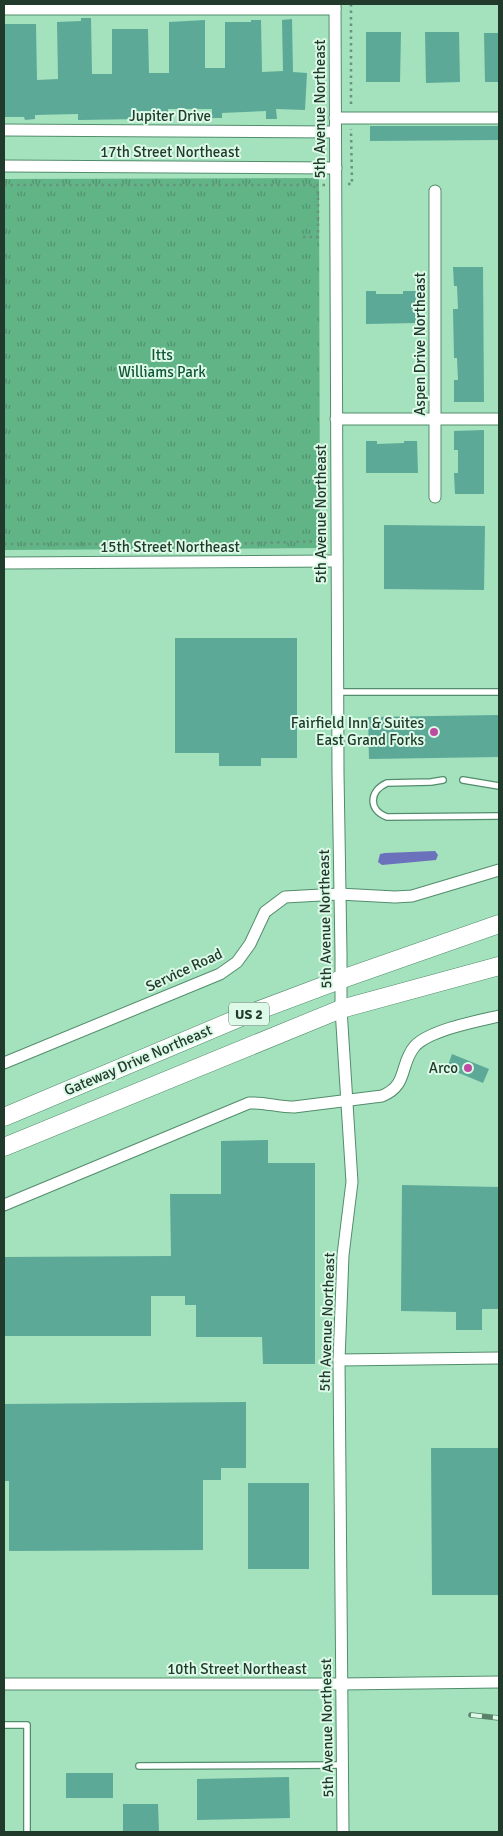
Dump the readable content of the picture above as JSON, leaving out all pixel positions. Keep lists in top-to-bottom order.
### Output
{
  "streets": {
    "highway": ["US 2", "Gateway Drive Northeast"],
    "street": [
      "5th Avenue Northeast",
      "Jupiter Drive",
      "17th Street Northeast",
      "Aspen Drive Northeast",
      "15th Street Northeast",
      "Service Road",
      "10th Street Northeast"
    ]
  },
  "crossings": [
    ["5th Avenue Northeast", "Jupiter Drive"],
    ["5th Avenue Northeast", "17th Street Northeast"],
    ["5th Avenue Northeast", "15th Street Northeast"],
    ["5th Avenue Northeast", "Service Road"],
    ["5th Avenue Northeast", "Gateway Drive Northeast"],
    ["5th Avenue Northeast", "10th Street Northeast"]
  ],
  "parks": ["Itts Williams Park"],
  "places": ["Fairfield Inn & Suites East Grand Forks", "Arco"]
}
